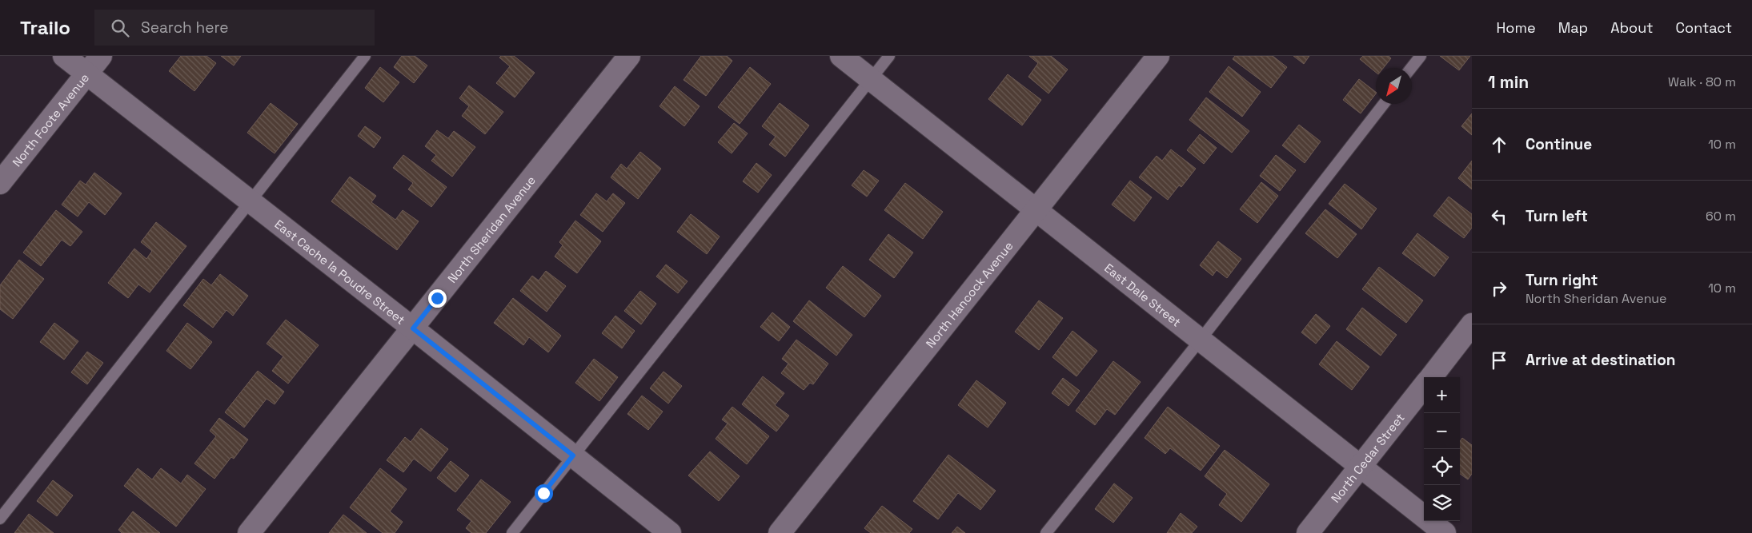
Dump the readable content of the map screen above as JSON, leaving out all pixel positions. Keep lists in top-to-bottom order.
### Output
{
  "streets": {
    "street": [
      "North Foote Avenue",
      "North Sheridan Avenue",
      "East Cache la Poudre Street",
      "North Hancock Avenue",
      "East Dale Street",
      "North Cedar Street"
    ]
  },
  "crossings": [
    ["North Foote Avenue", "East Cache la Poudre Street"],
    ["North Sheridan Avenue", "East Cache la Poudre Street"],
    ["North Hancock Avenue", "East Dale Street"],
    ["East Dale Street", "North Cedar Street"]
  ],
  "north": "bottom left",
  "page": {
    "header": "Trailo",
    "search": "Search here",
    "nav": [
      "Home",
      "Map",
      "About",
      "Contact"
    ],
    "heading": ["1 min", "Walk · 80 m"],
    "list": [
      ["Continue", "10 m"],
      ["Turn left", "60 m"],
      ["Turn right", "North Sheridan Avenue", "10 m"],
      "Arrive at destination"
    ],
    "map_buttons": ["+", "−"]
  }
}
